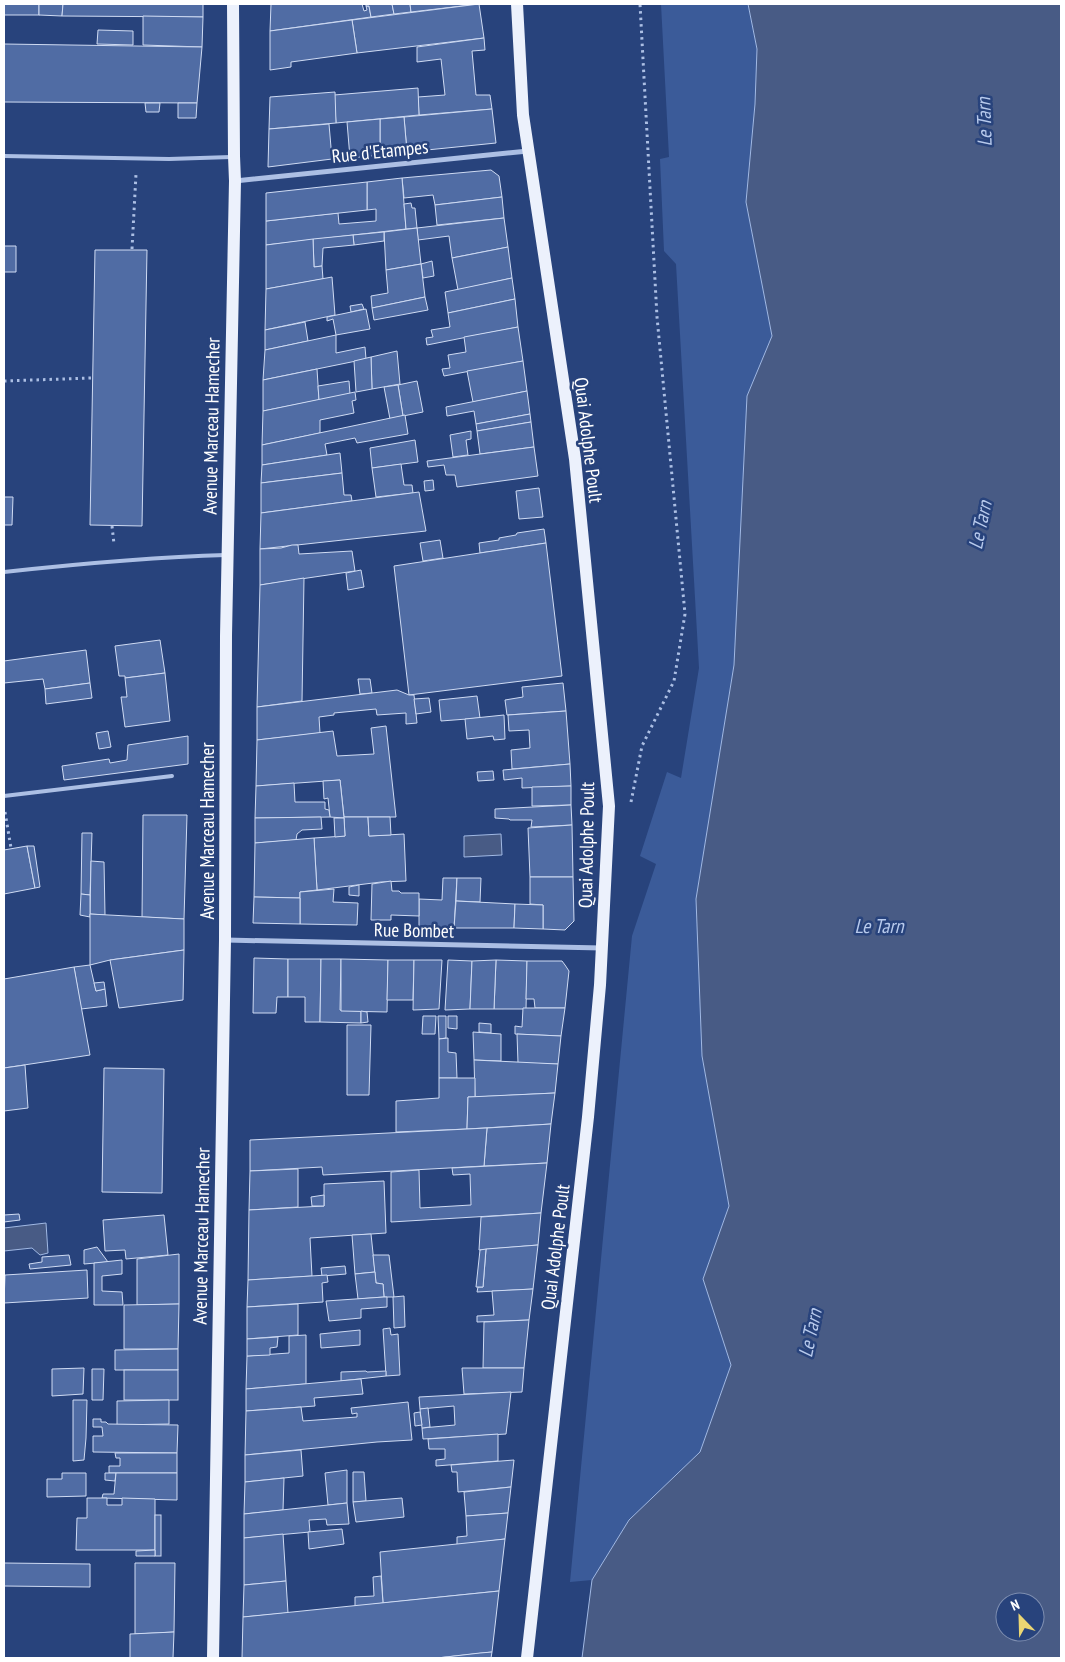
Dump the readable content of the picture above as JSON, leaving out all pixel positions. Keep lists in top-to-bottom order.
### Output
{
  "streets": {
    "main road": ["Avenue Marceau Hamecher", "Quai Adolphe Poult"],
    "street": ["Rue d'Etampes", "Rue Bombet"]
  },
  "crossings": [
    ["Rue d'Etampes", "Avenue Marceau Hamecher"],
    ["Rue d'Etampes", "Quai Adolphe Poult"],
    ["Avenue Marceau Hamecher", "Rue Bombet"],
    ["Quai Adolphe Poult", "Rue Bombet"]
  ],
  "water": ["Le Tarn"],
  "north": "top left"
}
